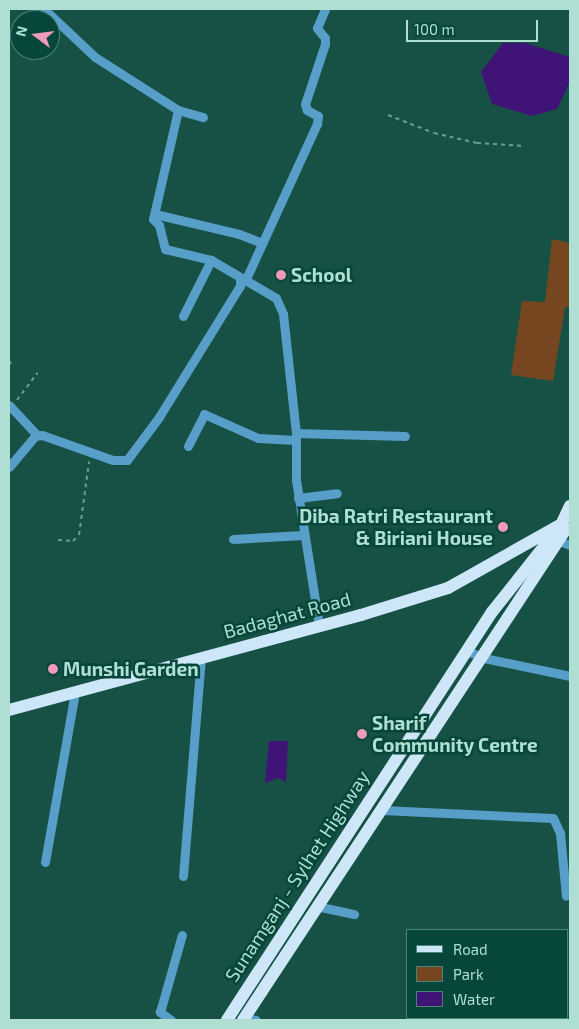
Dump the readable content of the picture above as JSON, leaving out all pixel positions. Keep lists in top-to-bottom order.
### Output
{
  "streets": {
    "main road": ["Badaghat Road", "Sunamganj - Sylhet Highway"]
  },
  "crossings": [
    ["Badaghat Road", "Sunamganj - Sylhet Highway"]
  ],
  "places": [
    "School",
    "Diba Ratri Restaurant & Biriani House",
    "Munshi Garden",
    "Sharif Community Centre"
  ],
  "legend": ["Road", "Park", "Water"],
  "scale_bar": "100 m",
  "north": "left"
}
